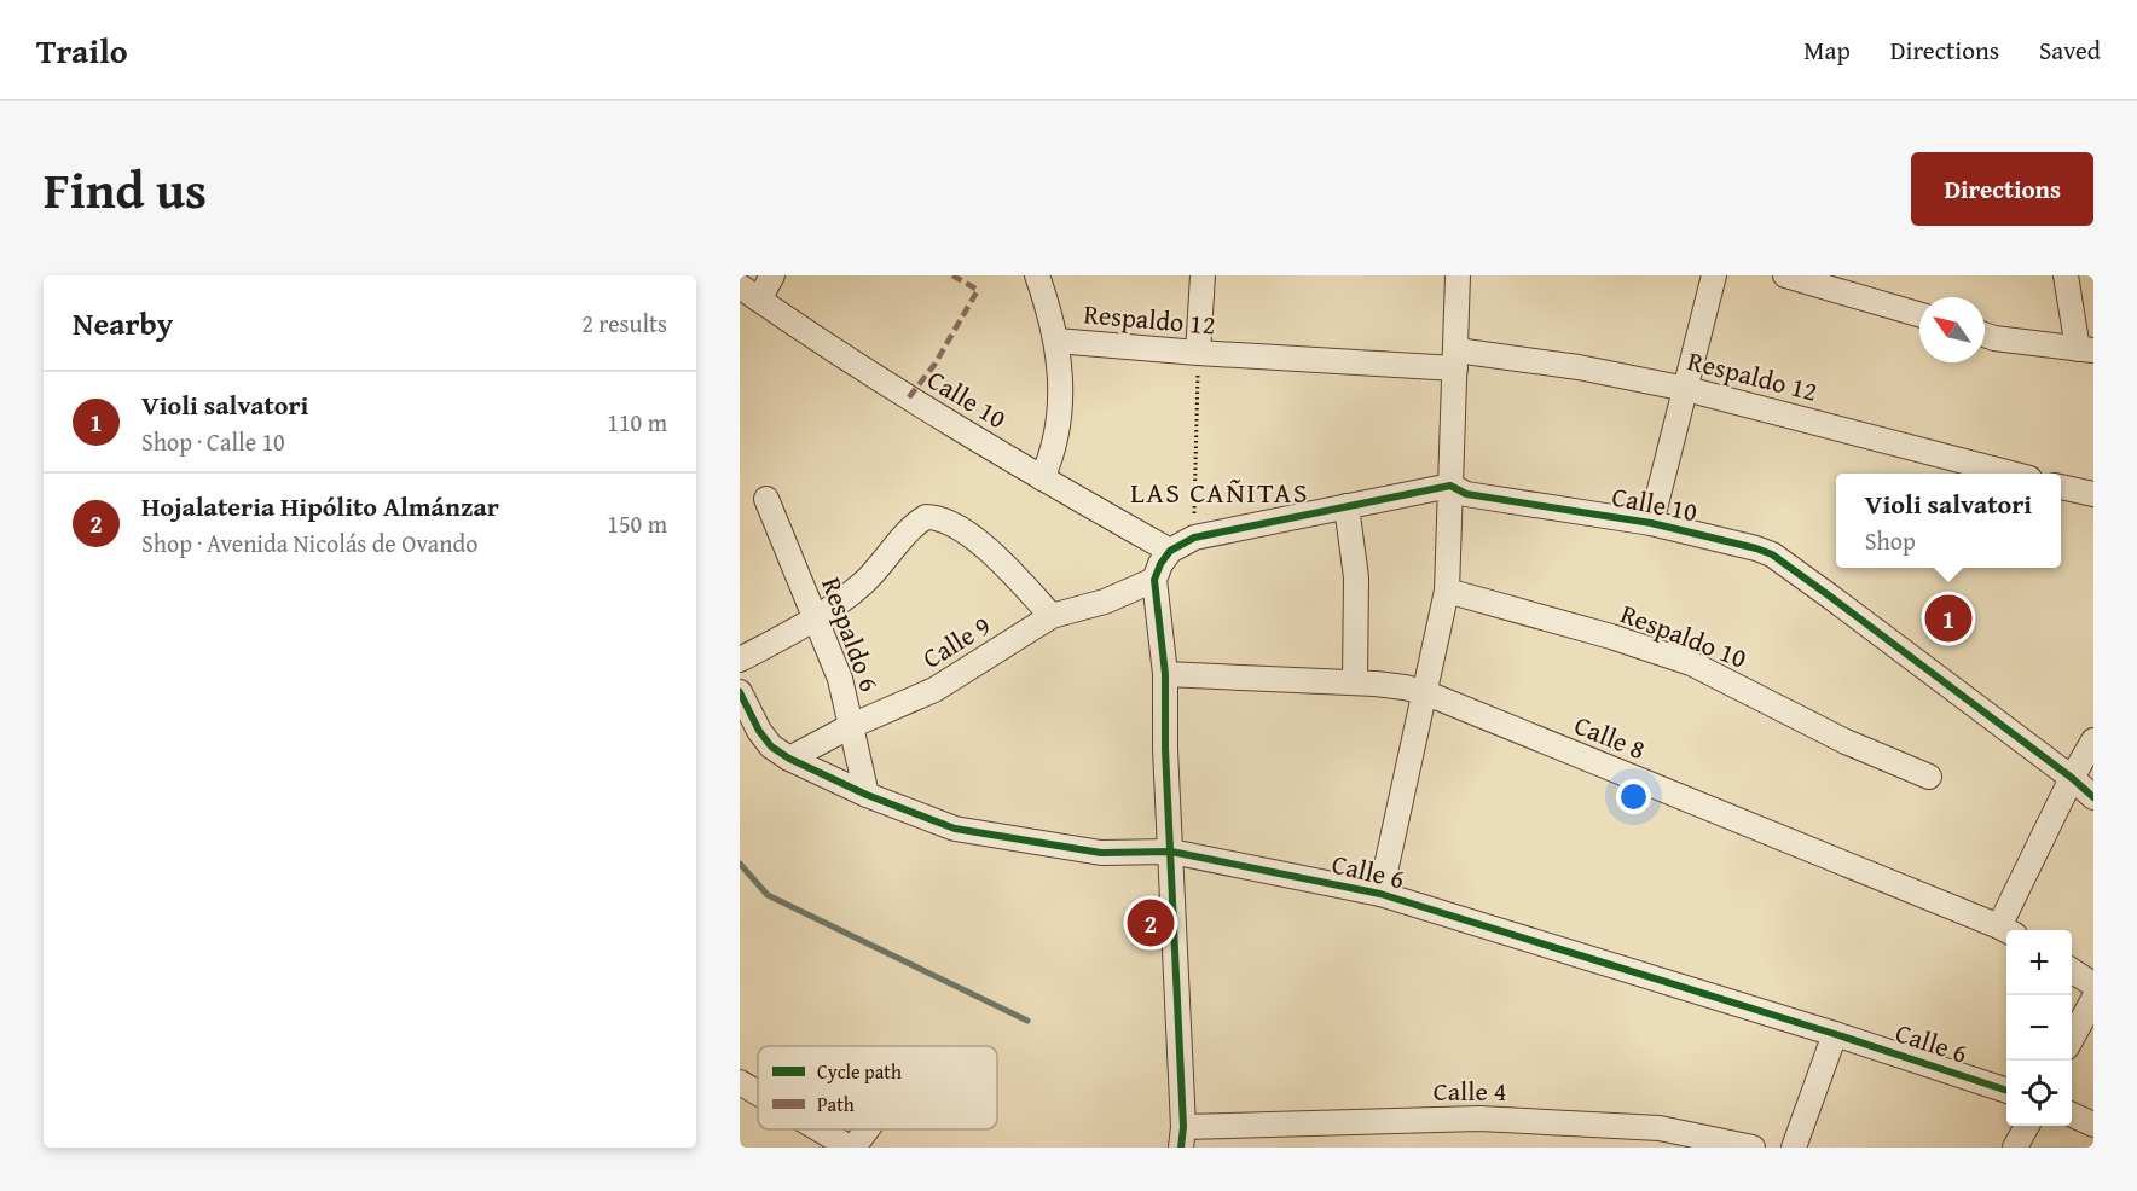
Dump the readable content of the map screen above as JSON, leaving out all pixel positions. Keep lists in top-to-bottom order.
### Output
{
  "streets": {
    "street": [
      "Respaldo 12",
      "Calle 10",
      "Respaldo 6",
      "Respaldo 10",
      "Calle 9",
      "Calle 8",
      "Calle 6",
      "Calle 4"
    ]
  },
  "crossings": [
    ["Respaldo 6", "Calle 9"],
    ["Respaldo 6", "Calle 6"],
    ["Calle 9", "Calle 6"]
  ],
  "districts": ["LAS CAÑITAS"],
  "legend": ["Cycle path", "Path"],
  "north": "top left",
  "page": {
    "header": "Trailo",
    "nav": ["Map", "Directions", "Saved"],
    "title": "Find us",
    "buttons": "Directions",
    "heading": ["Nearby", "2 results"],
    "list": [
      {
        "mark": "1",
        "name": "Violi salvatori",
        "note": "Shop · Calle 10",
        "value": "110 m"
      },
      {
        "mark": "2",
        "name": "Hojalateria Hipólito Almánzar",
        "note": "Shop · Avenida Nicolás de Ovando",
        "value": "150 m"
      }
    ],
    "popup": ["Violi salvatori", "Shop"],
    "pins": ["1", "2"],
    "map_buttons": ["+", "−"]
  }
}
